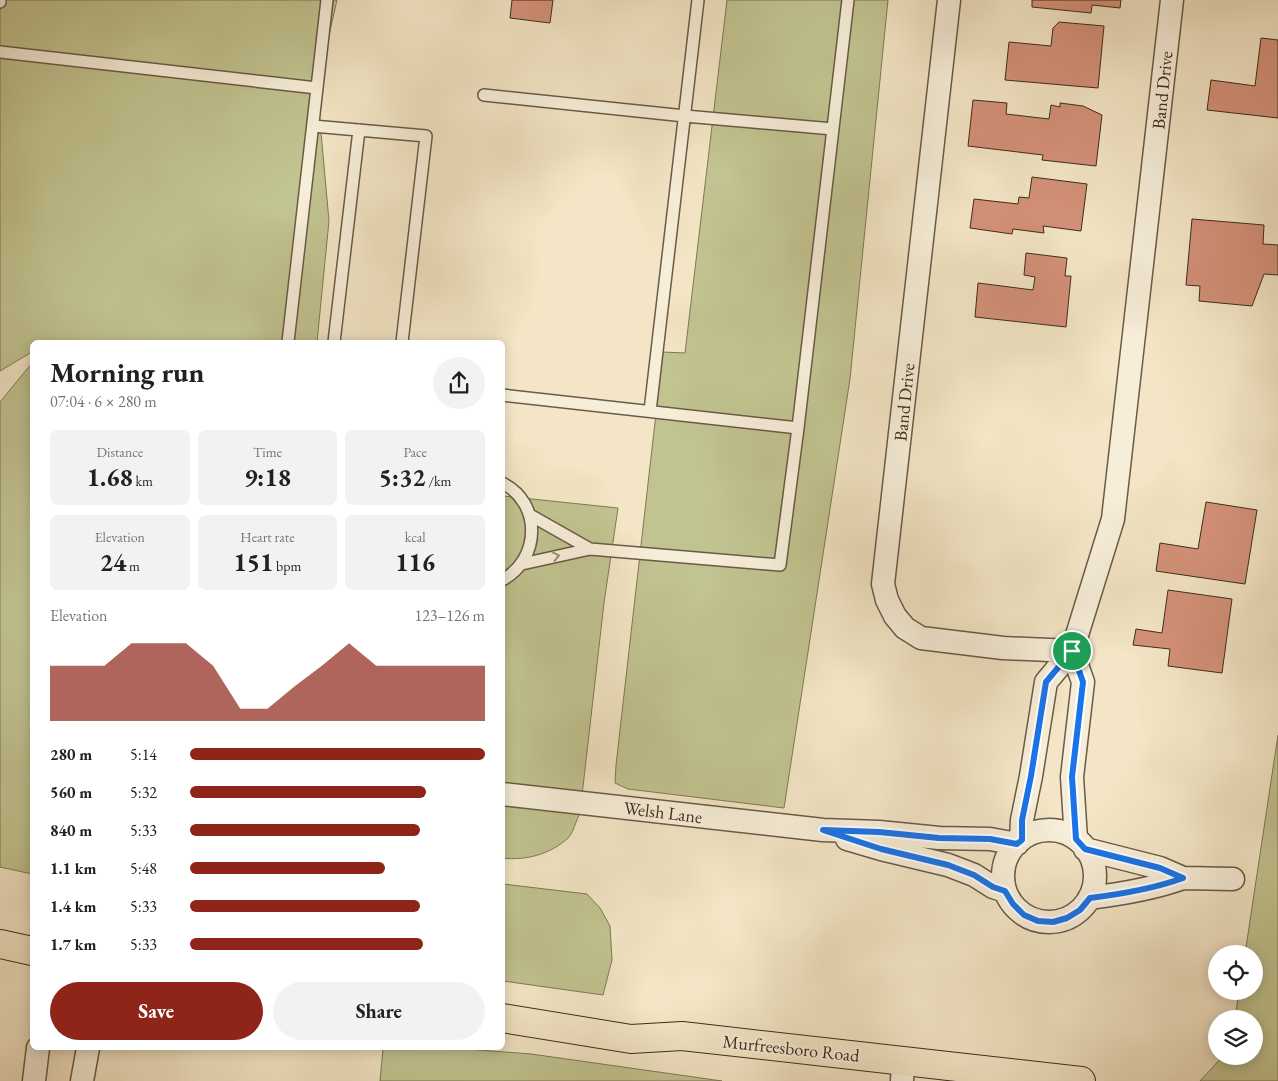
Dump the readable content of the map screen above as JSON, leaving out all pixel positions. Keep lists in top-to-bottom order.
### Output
{
  "streets": {
    "main road": ["Murfreesboro Road"],
    "street": ["Band Drive", "Welsh Lane"]
  },
  "crossings": [
    ["Band Drive", "Welsh Lane"]
  ],
  "page": {
    "heading": ["Morning run", "07:04 · 6 × 280 m"],
    "stats": [
      ["Distance", "1.68 km"],
      ["Time", "9:18"],
      ["Pace", "5:32 /km"],
      ["Elevation", "24 m"],
      ["Heart rate", "151 bpm"],
      ["kcal", "116"]
    ],
    "chart": ["Elevation", "123–126 m"],
    "list": [
      {
        "name": "280 m",
        "note": "5:14"
      },
      {
        "name": "560 m",
        "note": "5:32"
      },
      {
        "name": "840 m",
        "note": "5:33"
      },
      {
        "name": "1.1 km",
        "note": "5:48"
      },
      {
        "name": "1.4 km",
        "note": "5:33"
      },
      {
        "name": "1.7 km",
        "note": "5:33"
      }
    ],
    "buttons": ["Save", "Share"]
  }
}
